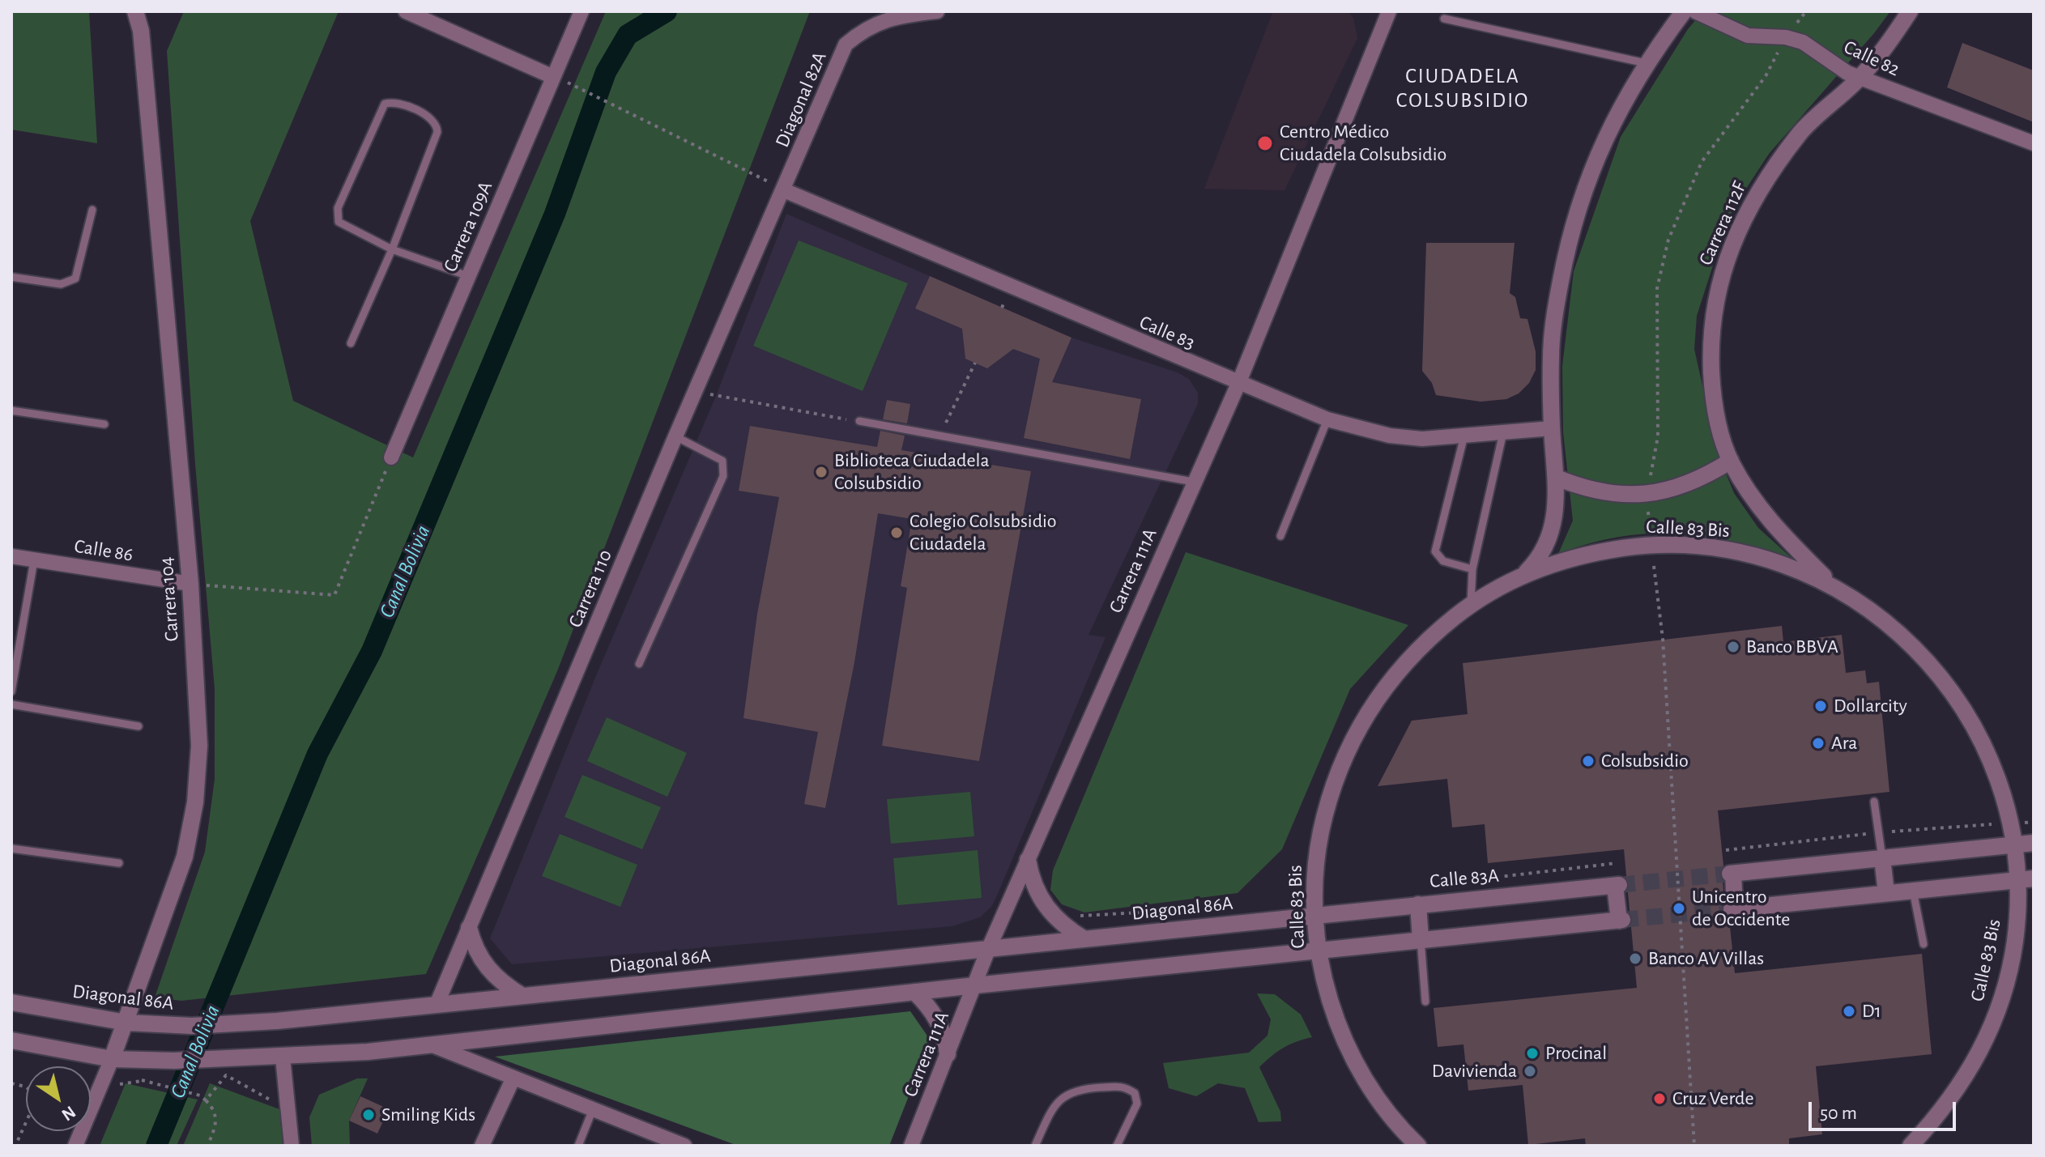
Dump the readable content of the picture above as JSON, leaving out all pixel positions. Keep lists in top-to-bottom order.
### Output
{
  "streets": {
    "street": [
      "Calle 82",
      "Diagonal 82A",
      "Carrera 112F",
      "Carrera 109A",
      "Calle 83",
      "Calle 83 Bis",
      "Calle 86",
      "Carrera 111A",
      "Carrera 110",
      "Carrera 104",
      "Calle 83A",
      "Diagonal 86A"
    ]
  },
  "crossings": [
    ["Calle 82", "Carrera 112F"],
    ["Diagonal 82A", "Calle 83"],
    ["Diagonal 82A", "Carrera 110"],
    ["Carrera 112F", "Calle 83 Bis"],
    ["Calle 83", "Carrera 111A"],
    ["Calle 83", "Carrera 110"],
    ["Calle 83 Bis", "Calle 83A"],
    ["Calle 83 Bis", "Diagonal 86A"],
    ["Calle 86", "Carrera 104"],
    ["Carrera 111A", "Diagonal 86A"],
    ["Carrera 110", "Diagonal 86A"],
    ["Carrera 104", "Diagonal 86A"],
    ["Calle 83A", "Diagonal 86A"]
  ],
  "districts": ["CIUDADELA COLSUBSIDIO"],
  "water": ["Canal Bolivia"],
  "places": [
    "Centro Médico Ciudadela Colsubsidio",
    "Biblioteca Ciudadela Colsubsidio",
    "Colegio Colsubsidio Ciudadela",
    "Banco BBVA",
    "Dollarcity",
    "Ara",
    "Colsubsidio",
    "Unicentro de Occidente",
    "Banco AV Villas",
    "D1",
    "Procinal",
    "Davivienda",
    "Cruz Verde",
    "Smiling Kids"
  ],
  "scale_bar": "50 m",
  "north": "bottom right"
}
